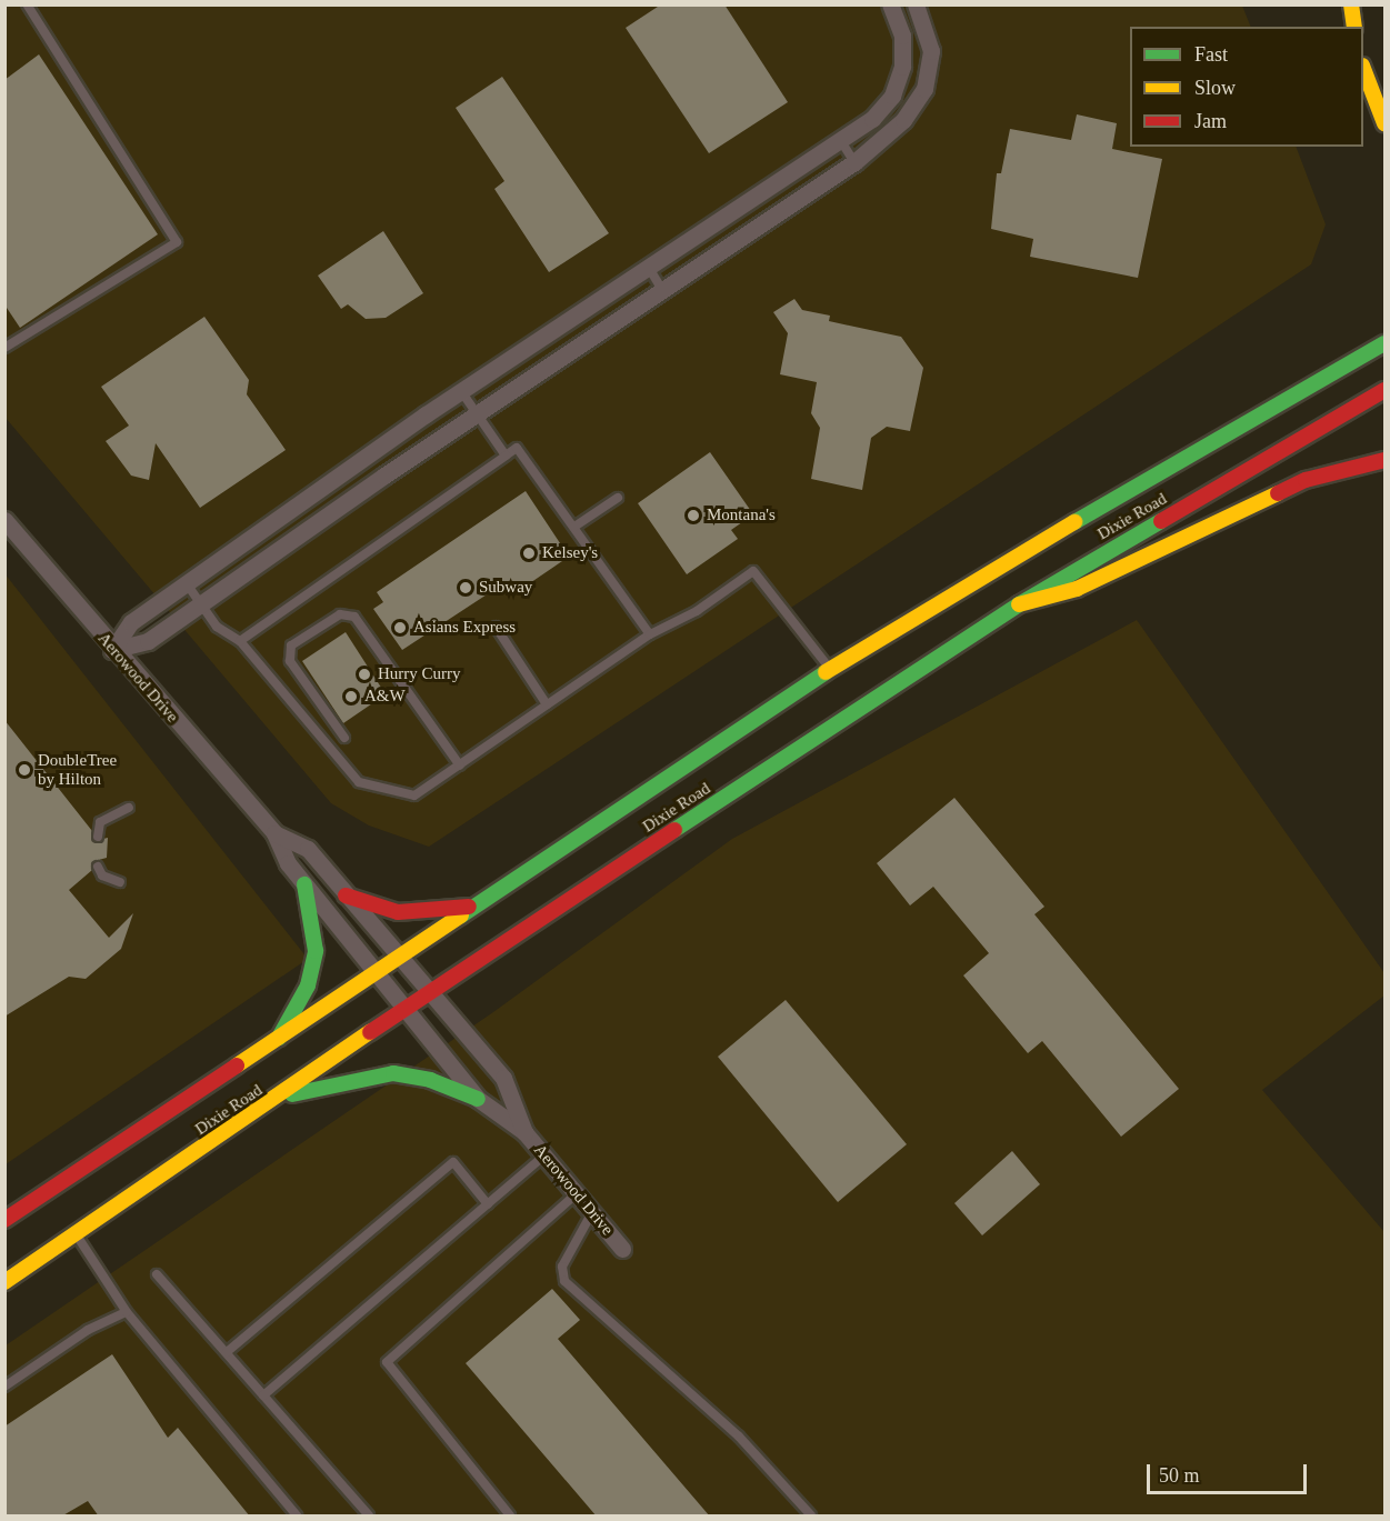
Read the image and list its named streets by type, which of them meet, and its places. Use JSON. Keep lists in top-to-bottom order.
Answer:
{
  "streets": {
    "main road": ["Dixie Road"],
    "street": ["Aerowood Drive"]
  },
  "crossings": [
    ["Dixie Road", "Aerowood Drive"]
  ],
  "places": [
    "Montana's",
    "Kelsey's",
    "Subway",
    "Asians Express",
    "Hurry Curry",
    "A&W",
    "DoubleTree by Hilton"
  ],
  "legend": ["Fast", "Slow", "Jam"],
  "scale_bar": "50 m"
}
